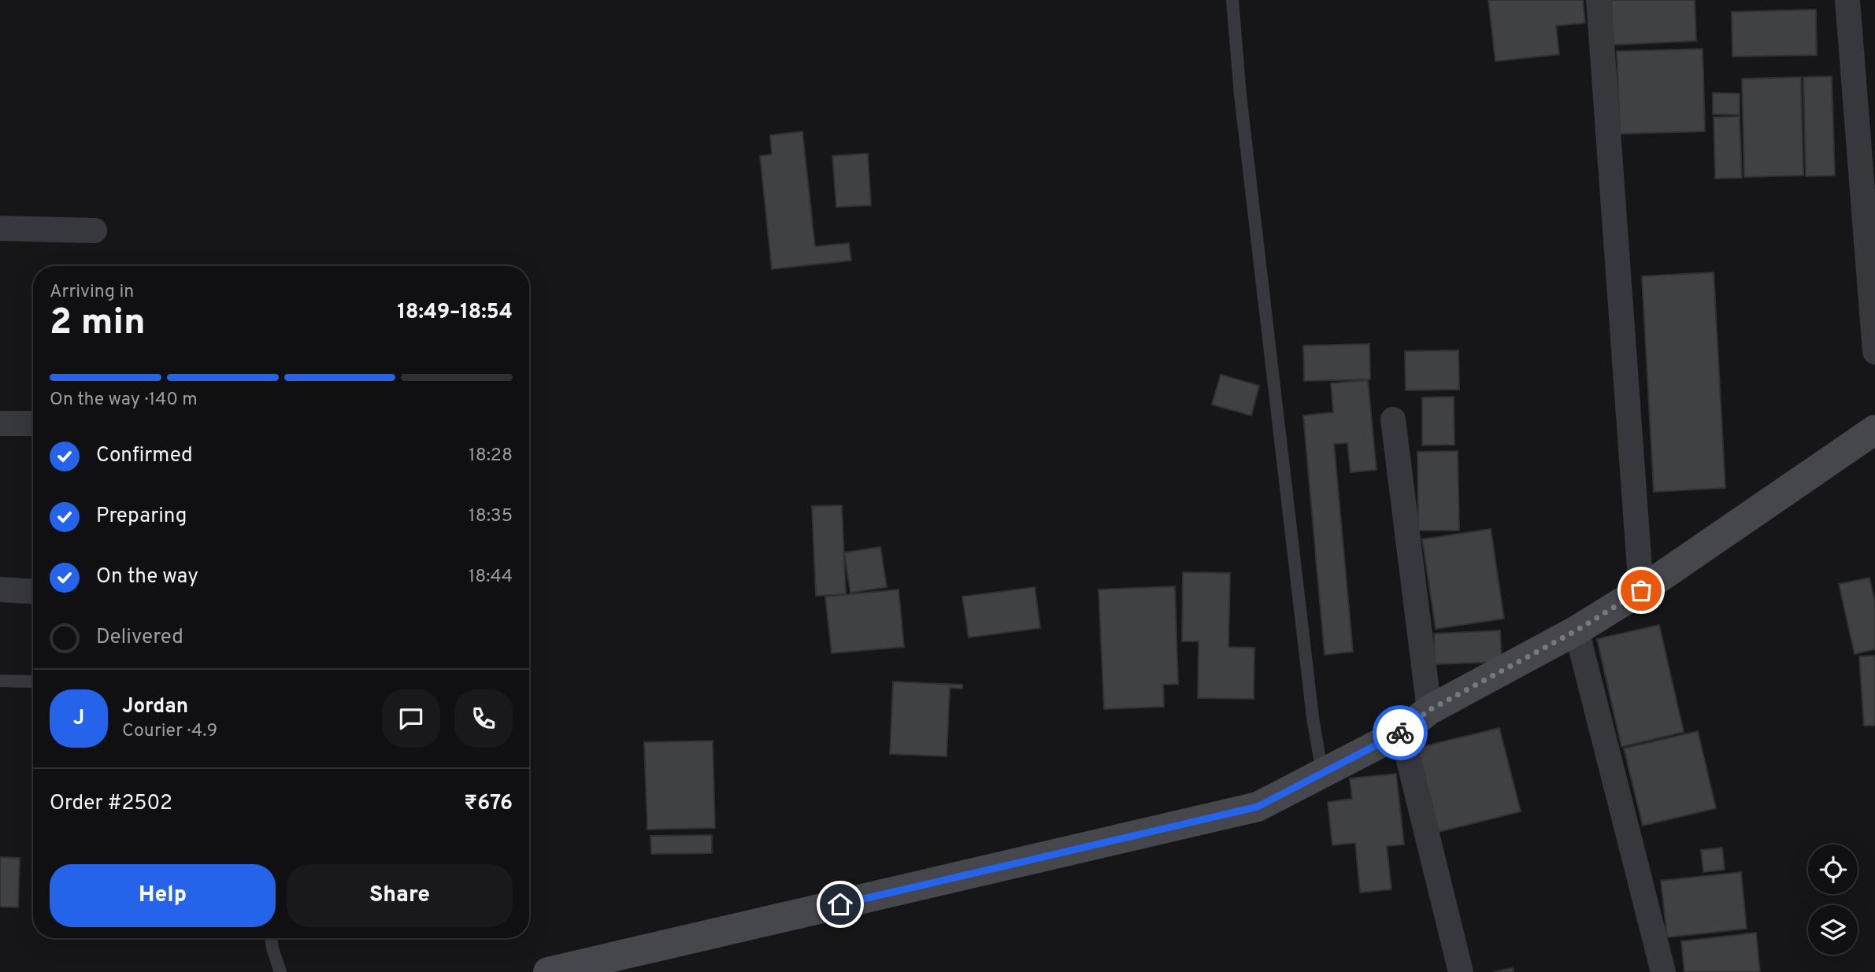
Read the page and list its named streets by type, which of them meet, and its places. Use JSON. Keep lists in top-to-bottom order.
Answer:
{
  "page": {
    "heading": ["2 min", "Arriving in", "18:49–18:54"],
    "panel": [
      "Jordan",
      "Courier · 4.9",
      "Order #2502",
      "₹676"
    ],
    "bar": "On the way · 140 m",
    "list": [
      ["Confirmed", "18:28"],
      ["Preparing", "18:35"],
      ["On the way", "18:44"],
      "Delivered"
    ],
    "round": "J",
    "buttons": ["Help", "Share"]
  }
}
